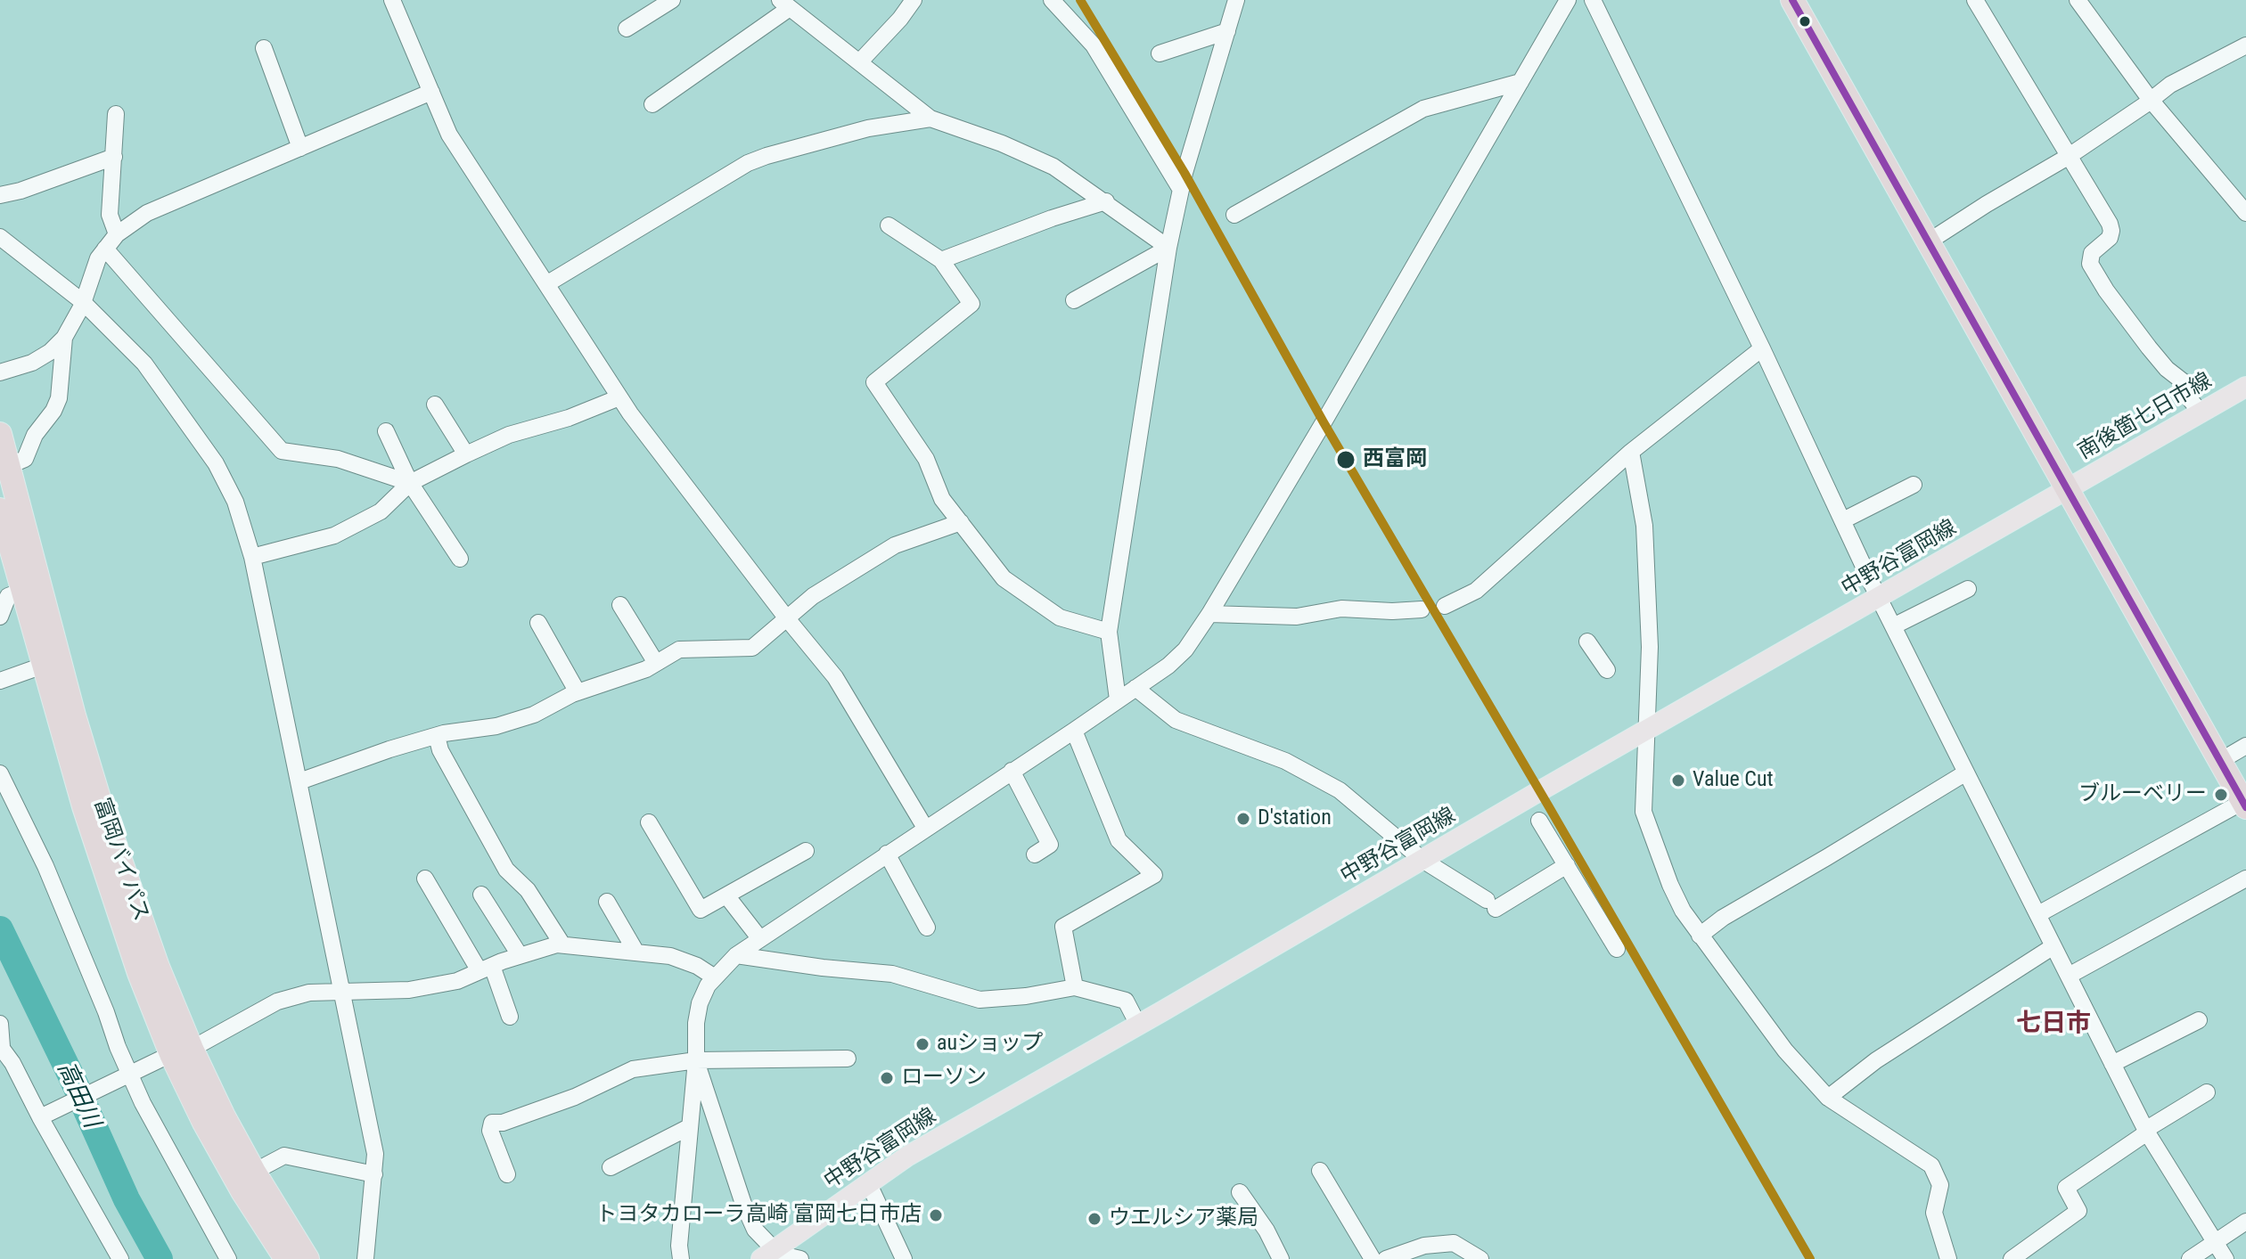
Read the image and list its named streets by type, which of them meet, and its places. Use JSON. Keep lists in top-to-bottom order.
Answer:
{
  "streets": {
    "highway": ["富岡バイパス"],
    "main road": ["南後箇七日市線", "中野谷富岡線"]
  },
  "crossings": [
    ["南後箇七日市線", "中野谷富岡線"]
  ],
  "districts": ["七日市"],
  "water": ["高田川"],
  "places": [
    "西富岡",
    "Value Cut",
    "ブルーベリー",
    "D'station",
    "auショップ",
    "ローソン",
    "トヨタカローラ高崎 富岡七日市店",
    "ウエルシア薬局"
  ]
}
